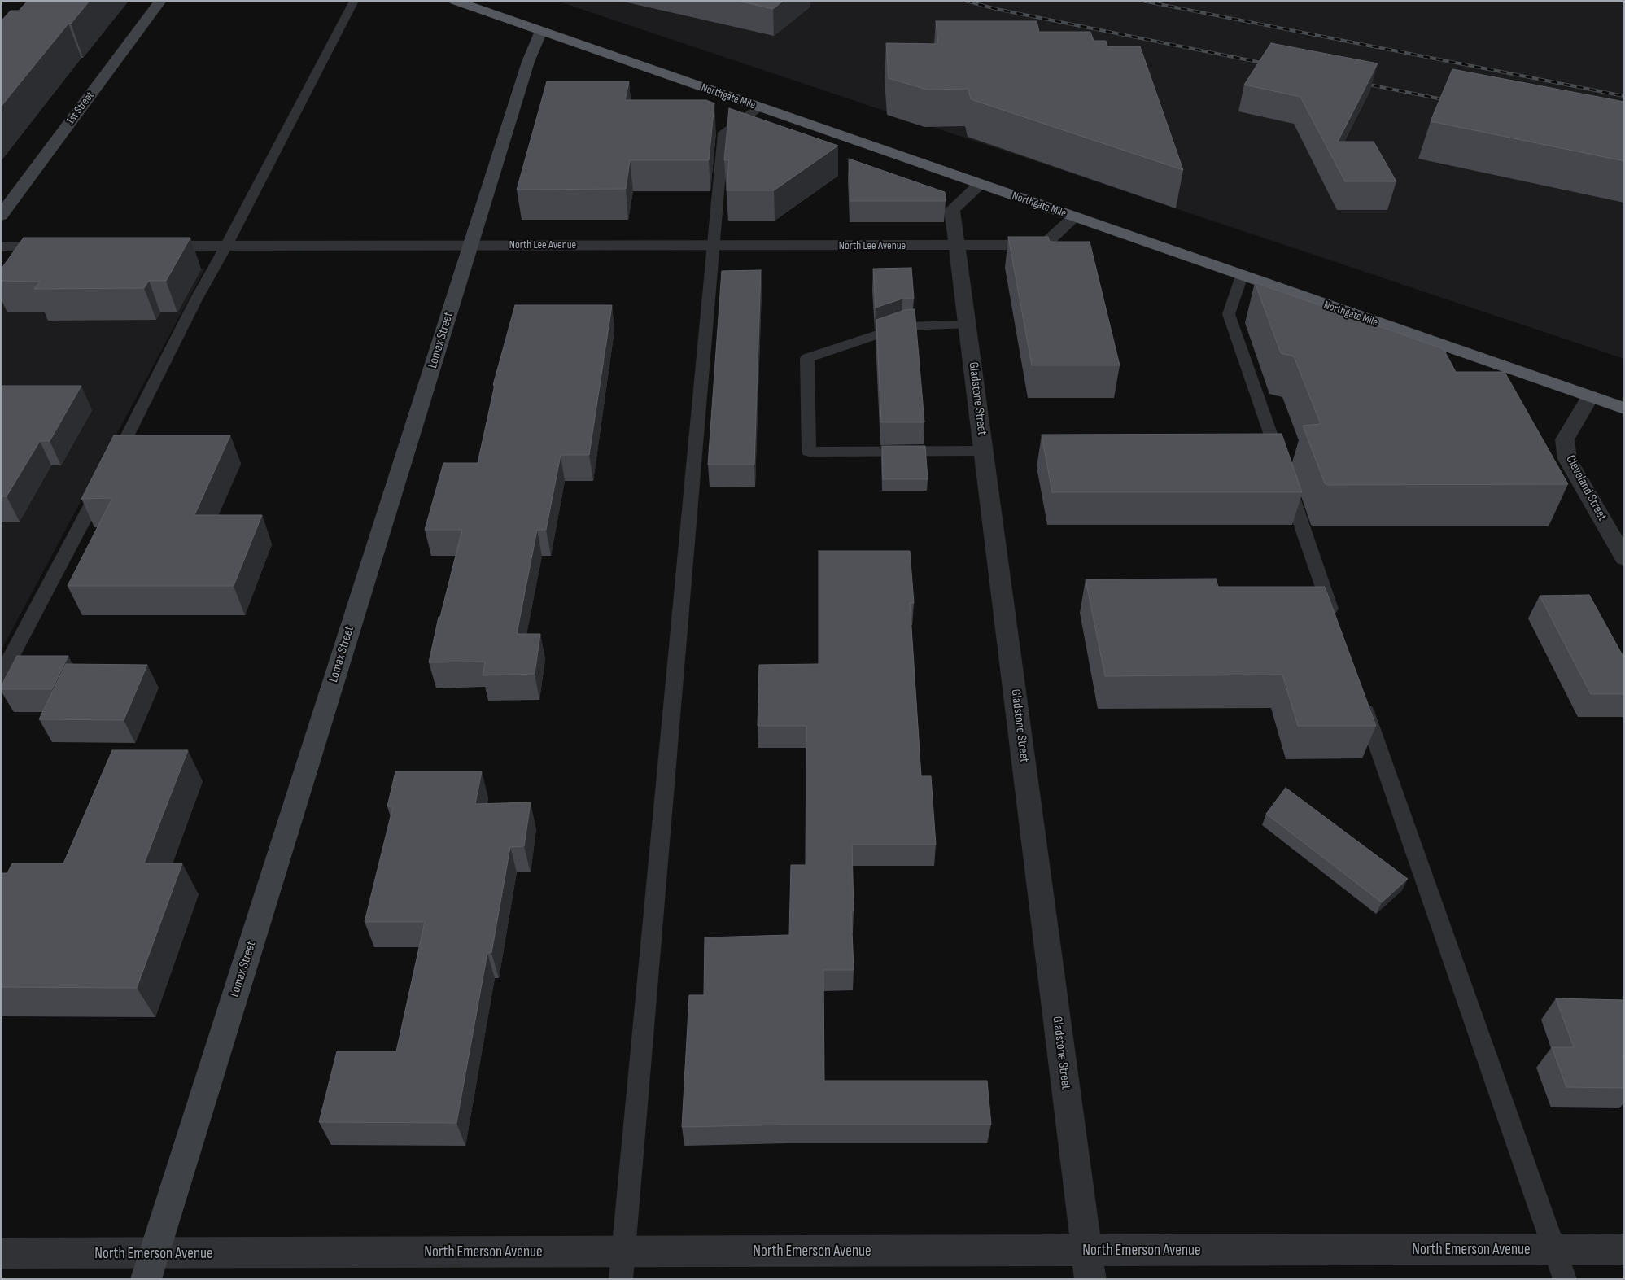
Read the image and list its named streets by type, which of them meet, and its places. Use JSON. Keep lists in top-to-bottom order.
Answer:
{
  "streets": {
    "highway": ["Northgate Mile"],
    "main road": ["1st Street", "Lomax Street"],
    "street": [
      "North Lee Avenue",
      "Gladstone Street",
      "Cleveland Street",
      "North Emerson Avenue"
    ]
  },
  "crossings": [
    ["Northgate Mile", "North Lee Avenue"],
    ["Northgate Mile", "Lomax Street"],
    ["Northgate Mile", "Gladstone Street"],
    ["Northgate Mile", "Cleveland Street"],
    ["North Lee Avenue", "Lomax Street"],
    ["North Lee Avenue", "Gladstone Street"],
    ["Lomax Street", "North Emerson Avenue"],
    ["Gladstone Street", "North Emerson Avenue"]
  ]
}
